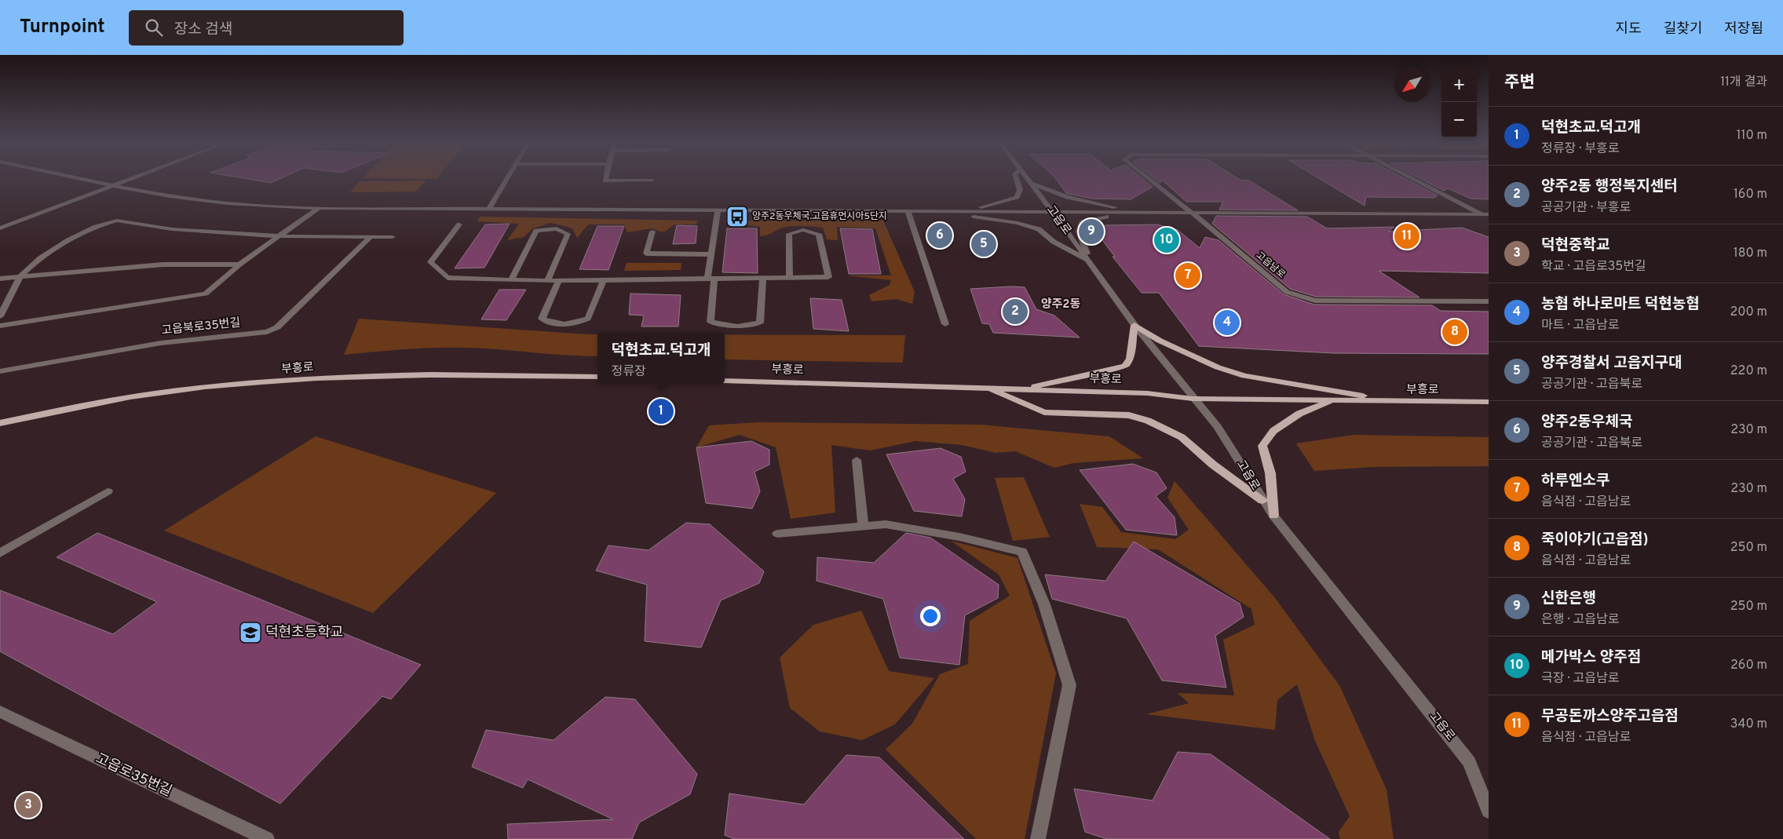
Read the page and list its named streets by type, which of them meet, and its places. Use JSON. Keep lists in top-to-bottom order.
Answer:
{
  "streets": {
    "main road": ["부흥로"],
    "street": [
      "고읍로",
      "고읍남로",
      "고읍북로35번길",
      "고읍로35번길"
    ]
  },
  "crossings": [
    ["고읍로", "부흥로"]
  ],
  "districts": ["양주2동"],
  "places": {
    "bus stop": ["양주2동우체국.고읍휴먼시아5단지"],
    "school or university": ["덕현초등학교"]
  },
  "north": "bottom left",
  "page": {
    "header": "Turnpoint",
    "search": "장소 검색",
    "nav": ["지도", "길찾기", "저장됨"],
    "heading": ["주변", "11개 결과"],
    "map_buttons": ["+", "−"],
    "list": [
      {
        "mark": "1",
        "name": "덕현초교.덕고개",
        "note": "정류장 · 부흥로",
        "value": "110 m"
      },
      {
        "mark": "2",
        "name": "양주2동 행정복지센터",
        "note": "공공기관 · 부흥로",
        "value": "160 m"
      },
      {
        "mark": "3",
        "name": "덕현중학교",
        "note": "학교 · 고읍로35번길",
        "value": "180 m"
      },
      {
        "mark": "4",
        "name": "농협 하나로마트 덕현농협",
        "note": "마트 · 고읍남로",
        "value": "200 m"
      },
      {
        "mark": "5",
        "name": "양주경찰서 고읍지구대",
        "note": "공공기관 · 고읍북로",
        "value": "220 m"
      },
      {
        "mark": "6",
        "name": "양주2동우체국",
        "note": "공공기관 · 고읍북로",
        "value": "230 m"
      },
      {
        "mark": "7",
        "name": "하루엔소쿠",
        "note": "음식점 · 고읍남로",
        "value": "230 m"
      },
      {
        "mark": "8",
        "name": "죽이야기(고읍점)",
        "note": "음식점 · 고읍남로",
        "value": "250 m"
      },
      {
        "mark": "9",
        "name": "신한은행",
        "note": "은행 · 고읍남로",
        "value": "250 m"
      },
      {
        "mark": "10",
        "name": "메가박스 양주점",
        "note": "극장 · 고읍남로",
        "value": "260 m"
      },
      {
        "mark": "11",
        "name": "무공돈까스양주고읍점",
        "note": "음식점 · 고읍남로",
        "value": "340 m"
      }
    ],
    "pins": [
      "9",
      "6",
      "11",
      "10",
      "5",
      "7",
      "2",
      "4",
      "8",
      "1",
      "3"
    ],
    "popup": ["덕현초교.덕고개", "정류장"]
  }
}
